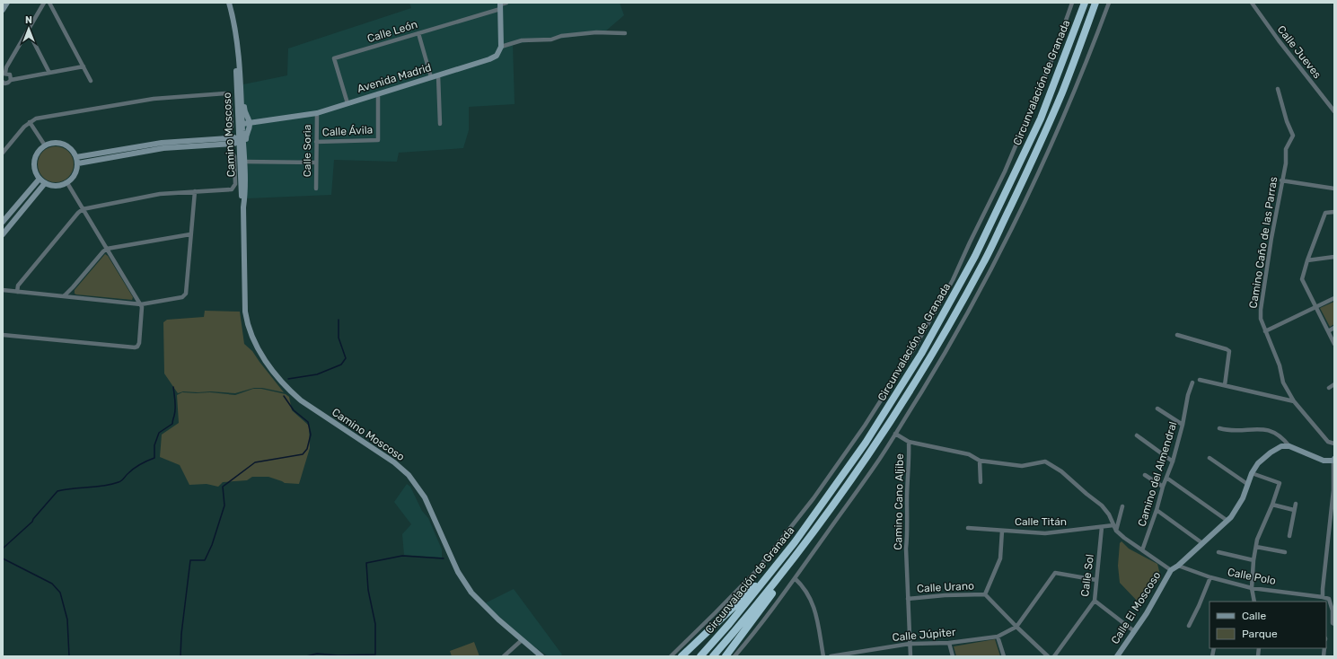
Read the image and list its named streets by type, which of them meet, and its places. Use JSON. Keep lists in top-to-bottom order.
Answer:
{
  "streets": {
    "highway": ["Circunvalación de Granada"],
    "street": [
      "Calle León",
      "Calle Jueves",
      "Avenida Madrid",
      "Calle Ávila",
      "Camino Moscoso",
      "Calle Soria",
      "Camino Caño de las Parras",
      "Camino del Almendral",
      "Camino Cano Aljibe",
      "Calle Titán",
      "Calle Sol",
      "Calle Polo",
      "Calle Urano",
      "Calle El Moscoso",
      "Calle Júpiter"
    ]
  },
  "crossings": [
    ["Calle León", "Avenida Madrid"],
    ["Avenida Madrid", "Calle Ávila"],
    ["Avenida Madrid", "Camino Moscoso"],
    ["Avenida Madrid", "Calle Soria"],
    ["Calle Ávila", "Calle Soria"],
    ["Camino Cano Aljibe", "Calle Urano"],
    ["Camino Cano Aljibe", "Calle Júpiter"],
    ["Calle Titán", "Calle Sol"]
  ],
  "legend": ["Calle", "Parque"],
  "north": "top"
}
